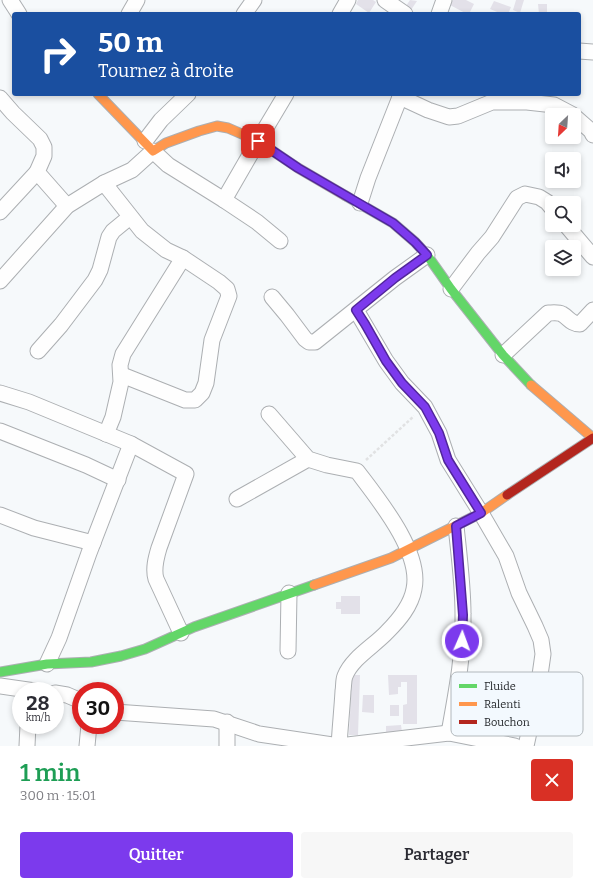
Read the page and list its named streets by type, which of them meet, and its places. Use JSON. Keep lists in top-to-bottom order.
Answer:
{
  "legend": ["Fluide", "Ralenti", "Bouchon"],
  "north": "bottom left",
  "page": {
    "turn": ["50 m", "Tournez à droite"],
    "speed": "28 km/h",
    "limit": "30",
    "heading": ["1 min", "300 m · 15:01"],
    "buttons": ["Quitter", "Partager"]
  }
}
